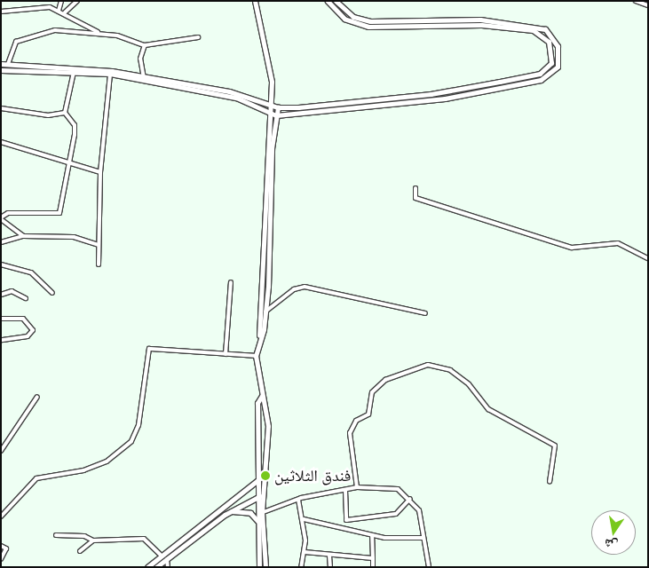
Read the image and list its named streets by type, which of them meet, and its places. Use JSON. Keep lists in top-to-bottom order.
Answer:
{
  "places": ["فندق الثلاثين"],
  "north": "bottom"
}
